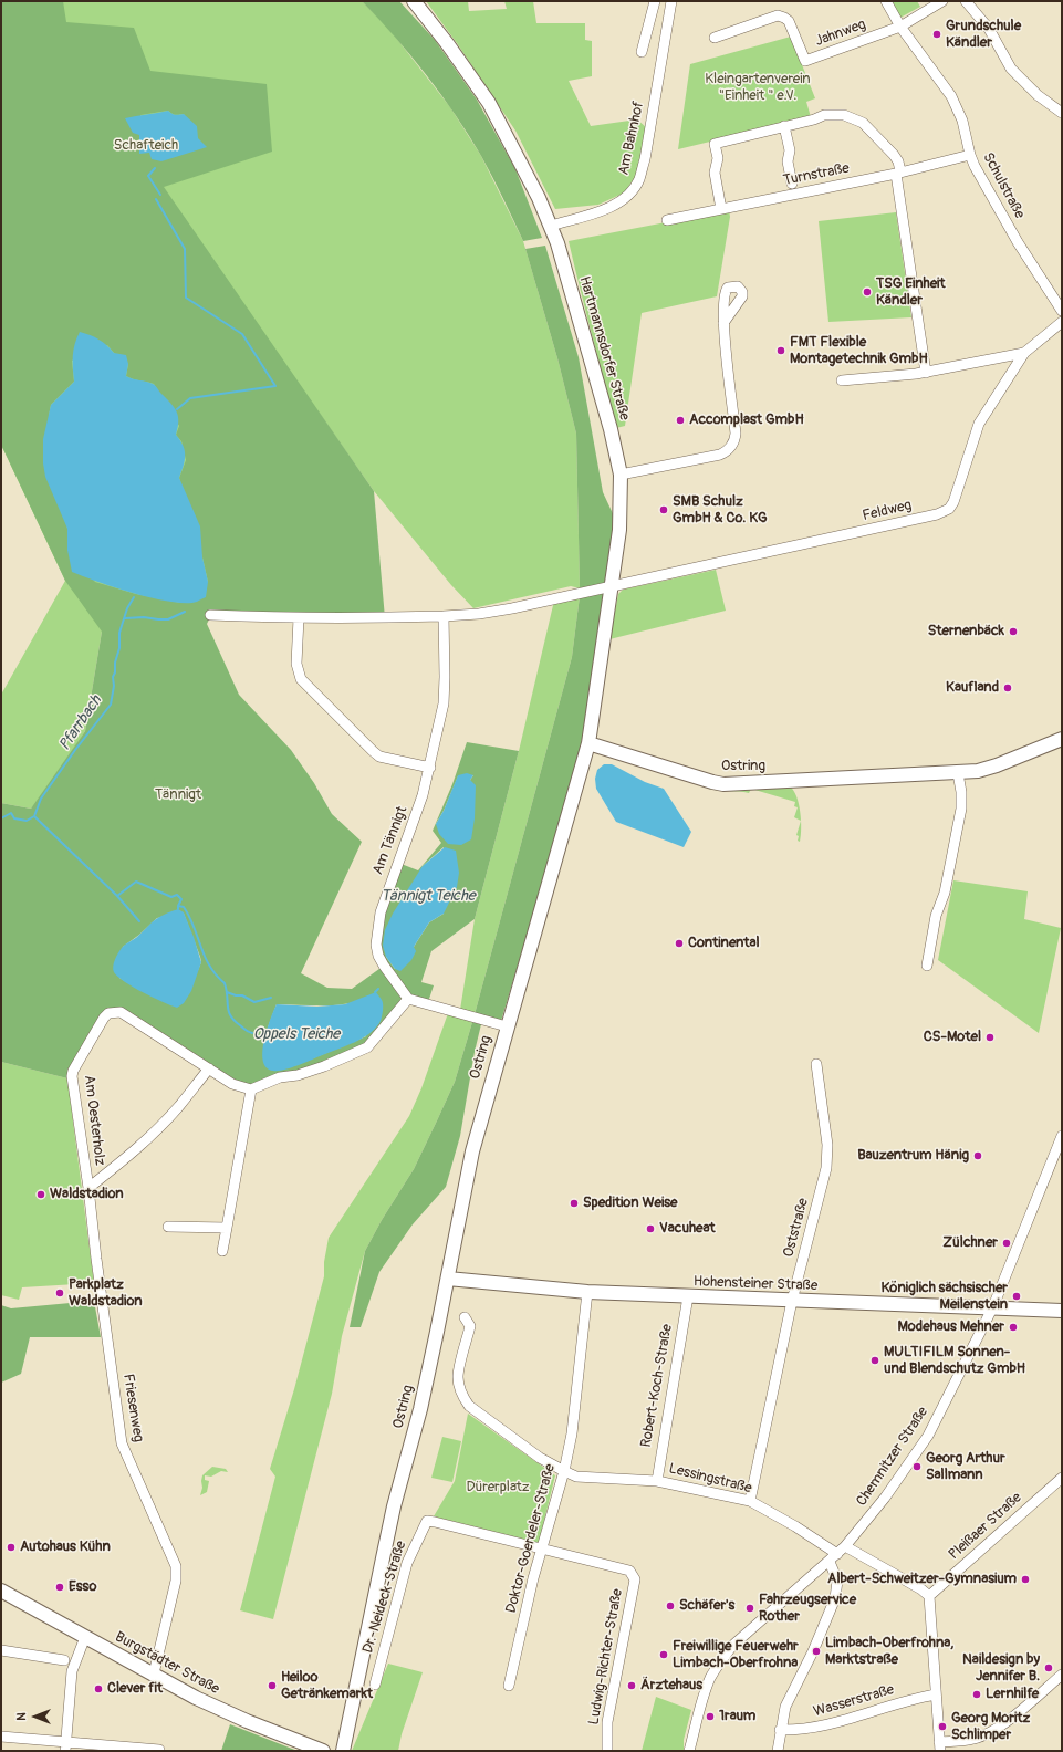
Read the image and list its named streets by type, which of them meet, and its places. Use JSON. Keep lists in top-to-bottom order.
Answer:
{
  "streets": {
    "main road": [
      "Hartmannsdorfer Straße",
      "Ostring",
      "Hohensteiner Straße",
      "Burgstädter Straße"
    ],
    "street": [
      "Jahnweg",
      "Am Bahnhof",
      "Turnstraße",
      "Schulstraße",
      "Feldweg",
      "Am Tännigt",
      "Am Oesterholz",
      "Oststraße",
      "Robert-Koch-Straße",
      "Friesenweg",
      "Chemnitzer Straße",
      "Lessingstraße",
      "Pleißaer Straße",
      "Doktor-Goerdeler-Straße",
      "Dr.-Neideck-Straße",
      "Ludwig-Richter-Straße",
      "Wasserstraße"
    ]
  },
  "crossings": [
    ["Jahnweg", "Schulstraße"],
    ["Am Bahnhof", "Hartmannsdorfer Straße"],
    ["Turnstraße", "Schulstraße"],
    ["Hartmannsdorfer Straße", "Feldweg"],
    ["Hartmannsdorfer Straße", "Ostring"],
    ["Ostring", "Hohensteiner Straße"],
    ["Am Oesterholz", "Friesenweg"],
    ["Oststraße", "Hohensteiner Straße"],
    ["Oststraße", "Lessingstraße"],
    ["Hohensteiner Straße", "Robert-Koch-Straße"],
    ["Hohensteiner Straße", "Chemnitzer Straße"],
    ["Hohensteiner Straße", "Doktor-Goerdeler-Straße"],
    ["Robert-Koch-Straße", "Lessingstraße"],
    ["Friesenweg", "Burgstädter Straße"],
    ["Chemnitzer Straße", "Lessingstraße"],
    ["Lessingstraße", "Doktor-Goerdeler-Straße"],
    ["Doktor-Goerdeler-Straße", "Dr.-Neideck-Straße"],
    ["Doktor-Goerdeler-Straße", "Ludwig-Richter-Straße"],
    ["Dr.-Neideck-Straße", "Ludwig-Richter-Straße"]
  ],
  "water": ["Pfarrbach", "Tännigt Teiche", "Oppels Teiche"],
  "parks": [
    "Kleingartenverein \"Einheit \" e.V.",
    "Schafteich",
    "Tännigt",
    "Dürerplatz"
  ],
  "places": [
    "Grundschule Kändler",
    "TSG Einheit Kändler",
    "FMT Flexible Montagetechnik GmbH",
    "Accomplast GmbH",
    "SMB Schulz GmbH & Co. KG",
    "Sternenbäck",
    "Kaufland",
    "Continental",
    "CS-Motel",
    "Bauzentrum Hänig",
    "Waldstadion",
    "Spedition Weise",
    "Vacuheat",
    "Zülchner",
    "Parkplatz Waldstadion",
    "Königlich sächsischer Meilenstein",
    "Modehaus Mehner",
    "MULTIFILM Sonnen- und Blendschutz GmbH",
    "Georg Arthur Sallmann",
    "Autohaus Kühn",
    "Albert-Schweitzer-Gymnasium",
    "Esso",
    "Schäfer's",
    "Fahrzeugservice Rother",
    "Limbach-Oberfrohna, Marktstraße",
    "Freiwillige Feuerwehr Limbach-Oberfrohna",
    "Naildesign by Jennifer B.",
    "Heiloo Getränkemarkt",
    "Ärztehaus",
    "Clever fit",
    "Lernhilfe",
    "1raum",
    "Georg Moritz Schlimper"
  ],
  "north": "left"
}
